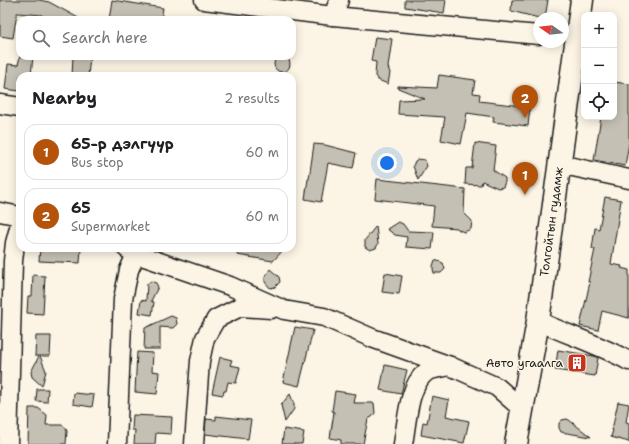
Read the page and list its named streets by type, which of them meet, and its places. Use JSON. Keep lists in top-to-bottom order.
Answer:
{
  "streets": {
    "main road": ["Толгойтын гудамж"]
  },
  "places": {
    "building": ["Авто угаалга"]
  },
  "north": "left",
  "page": {
    "map_buttons": ["+", "−"],
    "search": "Search here",
    "heading": ["Nearby", "2 results"],
    "pins": ["2", "1"],
    "list": [
      {
        "mark": "1",
        "name": "65-р дэлгүүр",
        "note": "Bus stop",
        "value": "60 m"
      },
      {
        "mark": "2",
        "name": "65",
        "note": "Supermarket",
        "value": "60 m"
      }
    ]
  }
}
